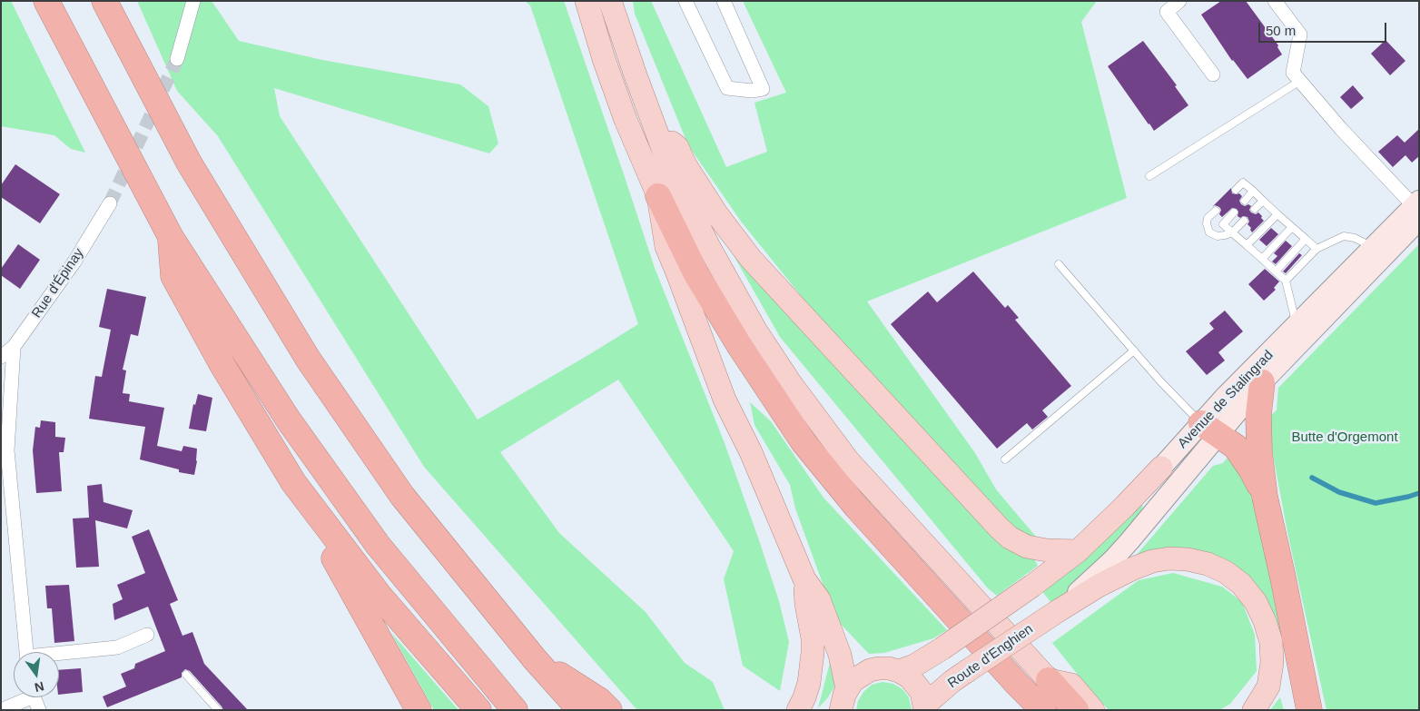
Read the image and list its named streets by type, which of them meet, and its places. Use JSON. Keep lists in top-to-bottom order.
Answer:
{
  "streets": {
    "main road": ["Avenue de Stalingrad", "Route d'Enghien"],
    "street": ["Rue d'Épinay"]
  },
  "crossings": [
    ["Avenue de Stalingrad", "Route d'Enghien"]
  ],
  "parks": ["Butte d'Orgemont"],
  "scale_bar": "50 m",
  "north": "bottom"
}
